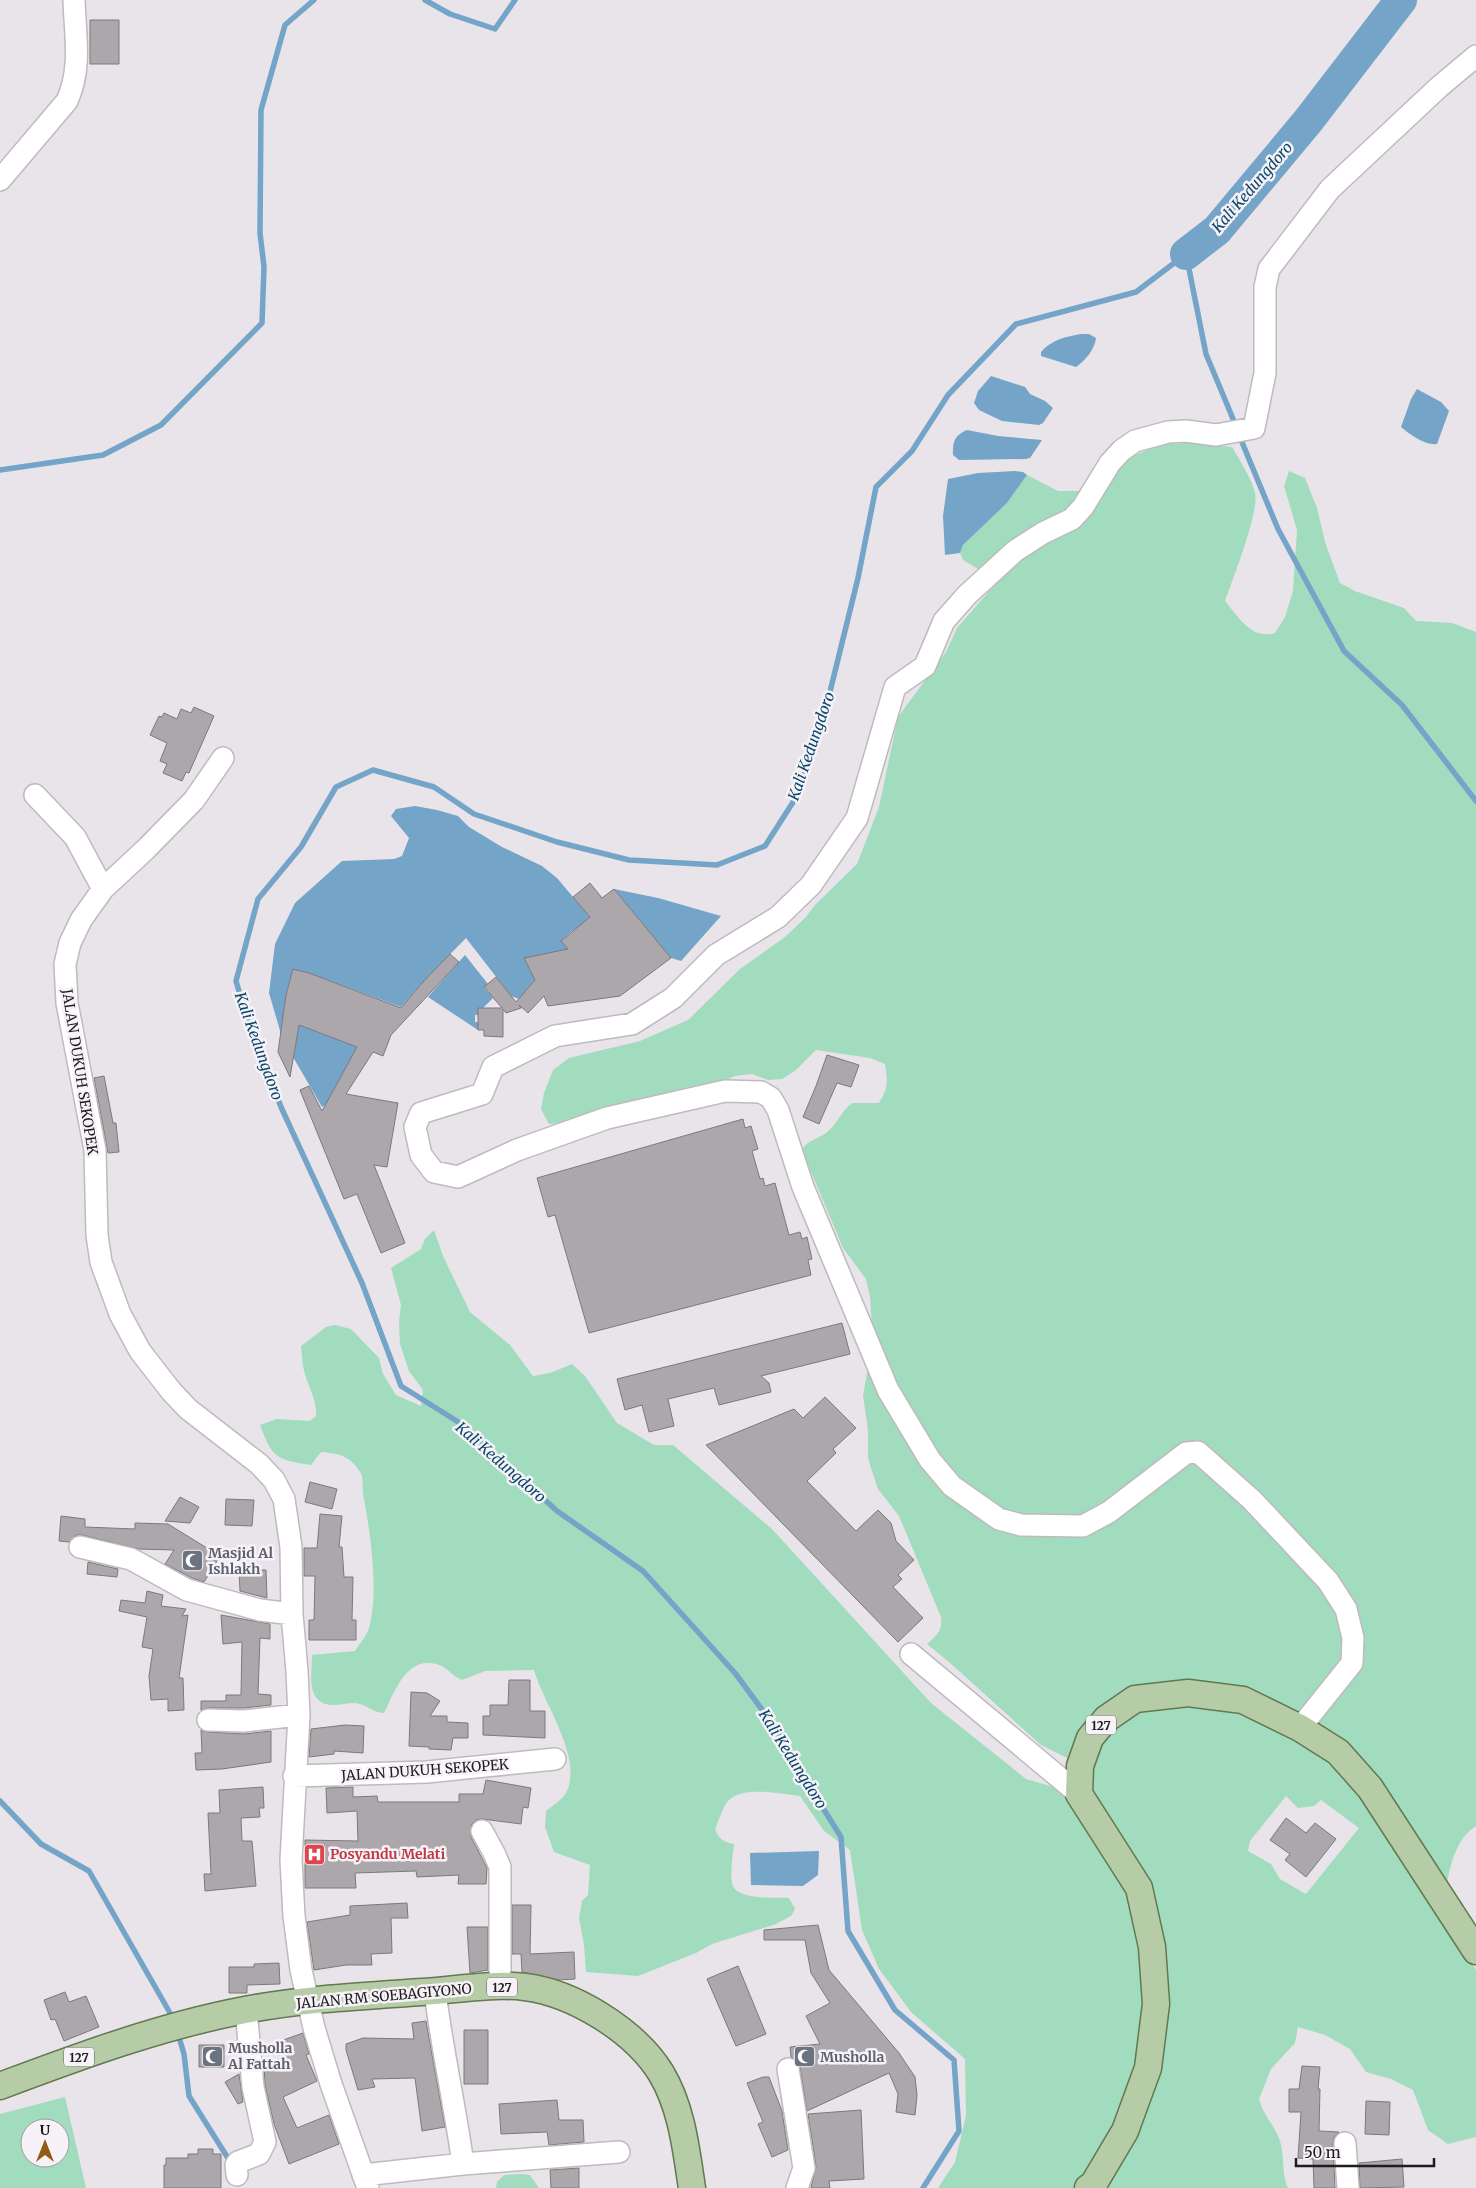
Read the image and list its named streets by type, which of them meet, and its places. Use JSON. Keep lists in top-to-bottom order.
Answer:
{
  "streets": {
    "main road": ["127", "JALAN RM SOEBAGIYONO"],
    "street": ["JALAN DUKUH SEKOPEK"]
  },
  "crossings": [
    ["JALAN DUKUH SEKOPEK", "JALAN RM SOEBAGIYONO"]
  ],
  "water": ["Kali Kedungdoro"],
  "places": {
    "mosque": ["Masjid Al Ishlakh", "Musholla Al Fattah", "Musholla"],
    "hospital": ["Posyandu Melati"]
  },
  "scale_bar": "50 m",
  "north": "top"
}
